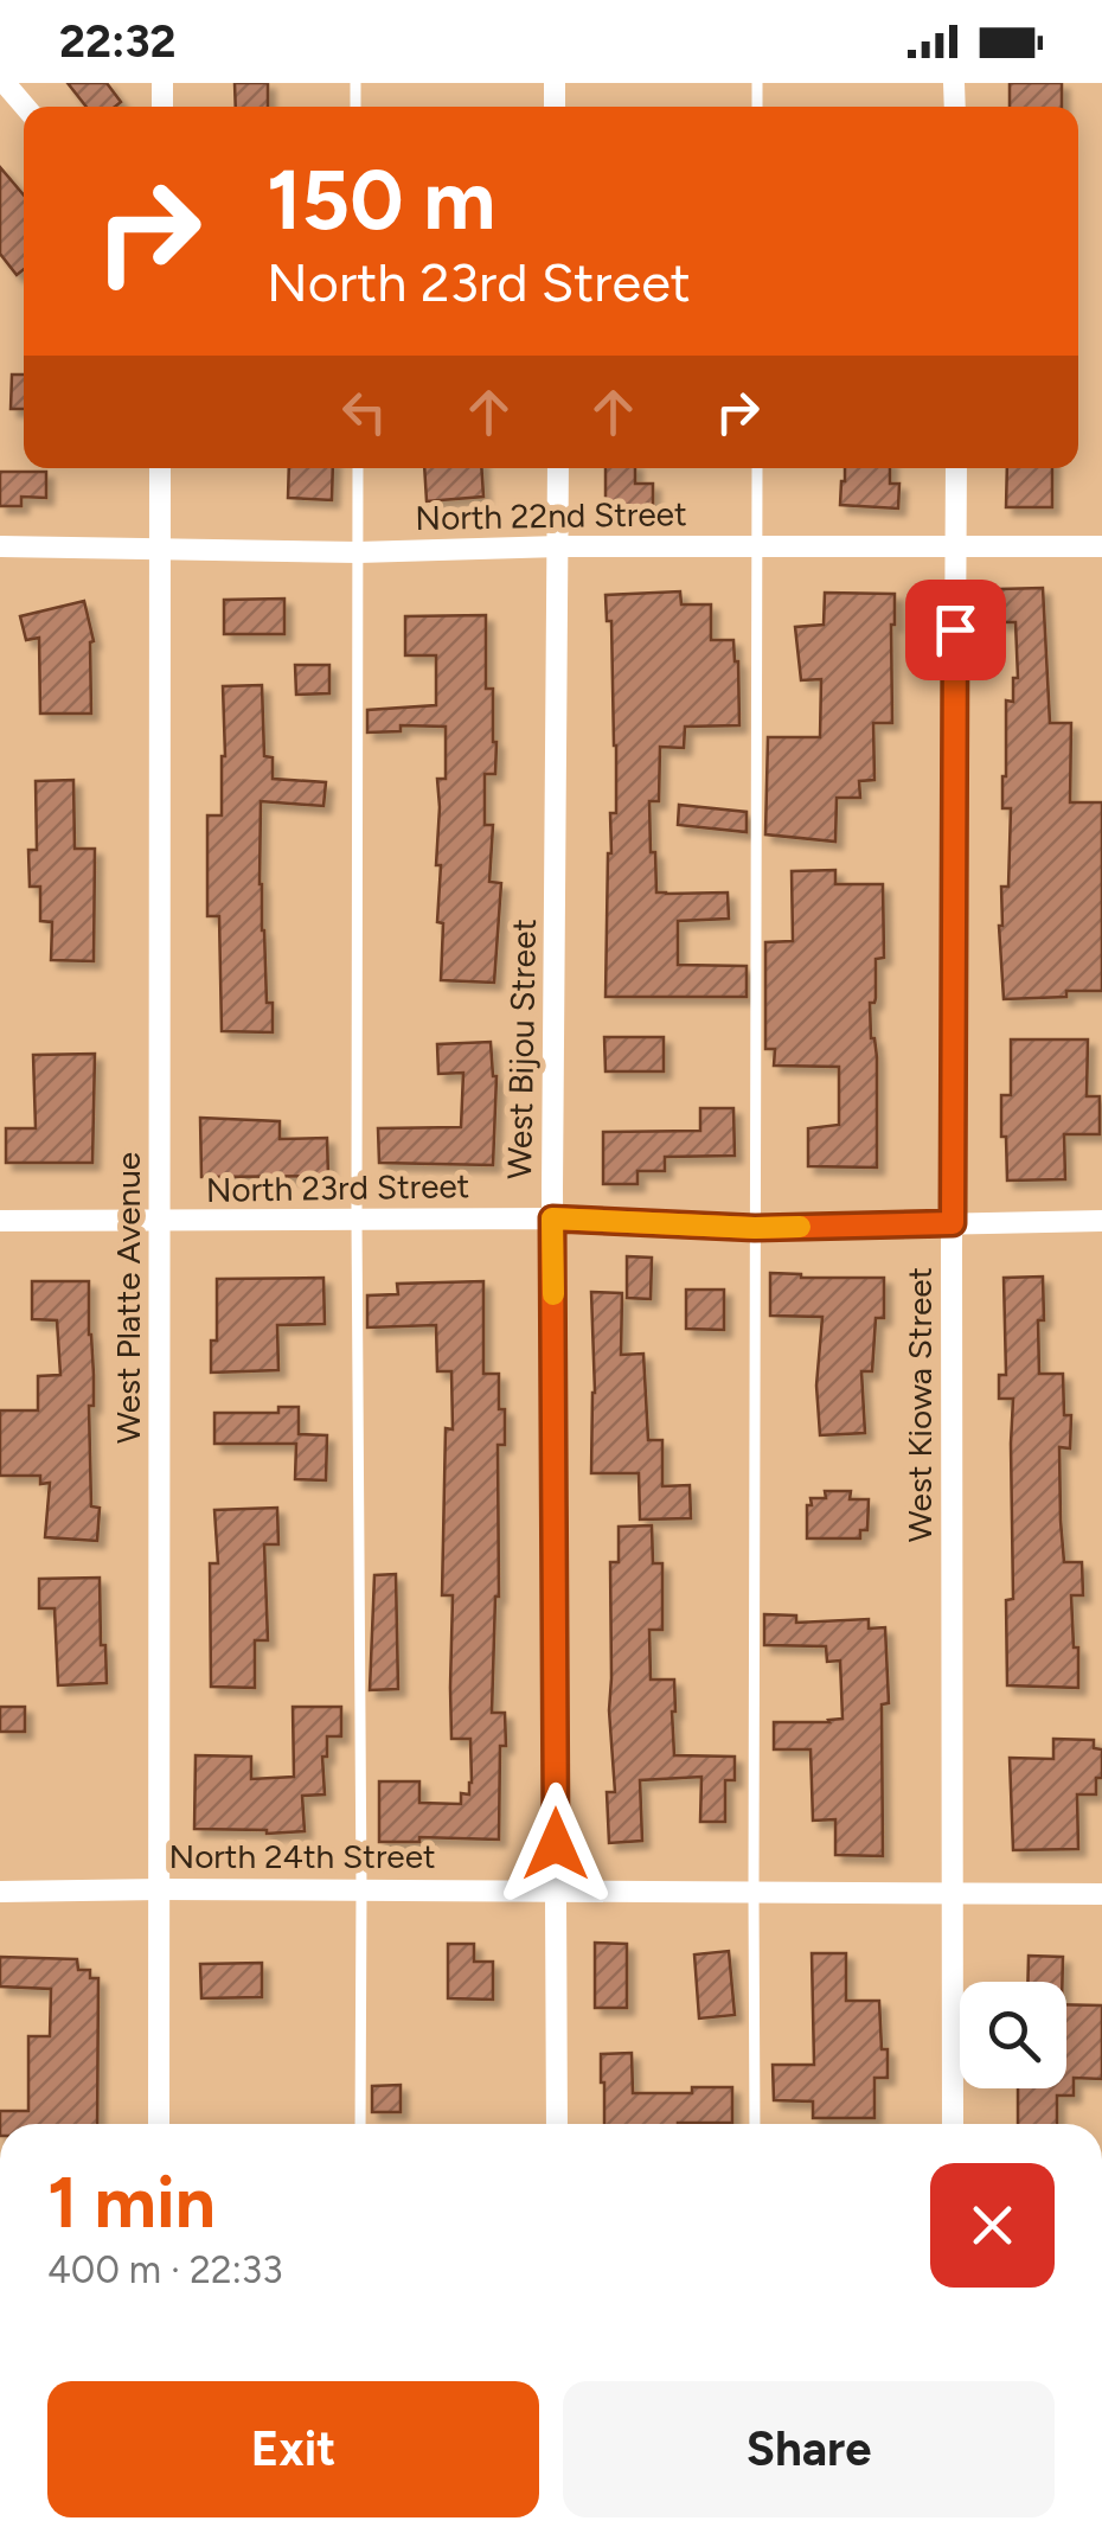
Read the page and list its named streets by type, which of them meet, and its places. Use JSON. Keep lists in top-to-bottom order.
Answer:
{
  "streets": {
    "street": [
      "North 22nd Street",
      "West Bijou Street",
      "North 23rd Street",
      "West Platte Avenue",
      "West Kiowa Street",
      "North 24th Street"
    ]
  },
  "crossings": [
    ["North 22nd Street", "West Bijou Street"],
    ["North 22nd Street", "West Platte Avenue"],
    ["North 22nd Street", "West Kiowa Street"],
    ["West Bijou Street", "North 23rd Street"],
    ["West Bijou Street", "North 24th Street"],
    ["North 23rd Street", "West Platte Avenue"],
    ["North 23rd Street", "West Kiowa Street"],
    ["West Platte Avenue", "North 24th Street"],
    ["West Kiowa Street", "North 24th Street"]
  ],
  "page": {
    "status": "22:32",
    "turn": ["150 m", "North 23rd Street"],
    "heading": ["1 min", "400 m · 22:33"],
    "buttons": ["Exit", "Share"]
  }
}
